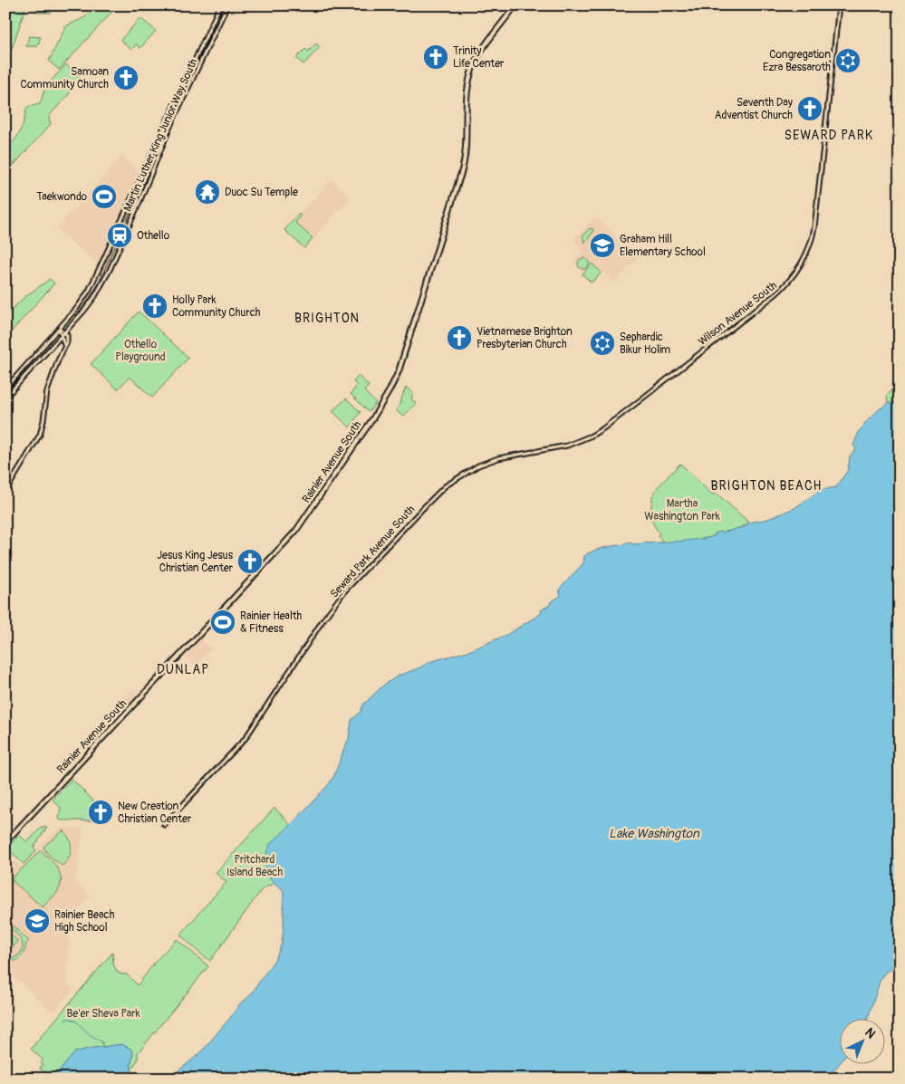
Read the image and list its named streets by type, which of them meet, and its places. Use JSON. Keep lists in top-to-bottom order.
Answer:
{
  "streets": {
    "main road": [
      "Martin Luther King Junior Way South",
      "Wilson Avenue South",
      "Rainier Avenue South",
      "Seward Park Avenue South"
    ]
  },
  "crossings": [
    ["Wilson Avenue South", "Seward Park Avenue South"]
  ],
  "districts": [
    "SEWARD PARK",
    "BRIGHTON",
    "BRIGHTON BEACH",
    "DUNLAP"
  ],
  "water": ["Lake Washington"],
  "parks": [
    "Othello Playground",
    "Martha Washington Park",
    "Pritchard Island Beach",
    "Be'er Sheva Park"
  ],
  "places": {
    "church": [
      "Trinity Life Center",
      "Samoan Community Church",
      "Seventh Day Adventist Church",
      "Holly Park Community Church",
      "Vietnamese Brighton Presbyterian Church",
      "Jesus King Jesus Christian Center",
      "New Creation Christian Center"
    ],
    "synagogue": ["Congregation Ezra Bessaroth", "Sephardic Bikur Holim"],
    "temple": ["Duoc Su Temple"],
    "sports": ["Taekwondo", "Rainier Health & Fitness"],
    "station": ["Othello"],
    "school or university": ["Graham Hill Elementary School", "Rainier Beach High School"]
  },
  "north": "top right"
}
